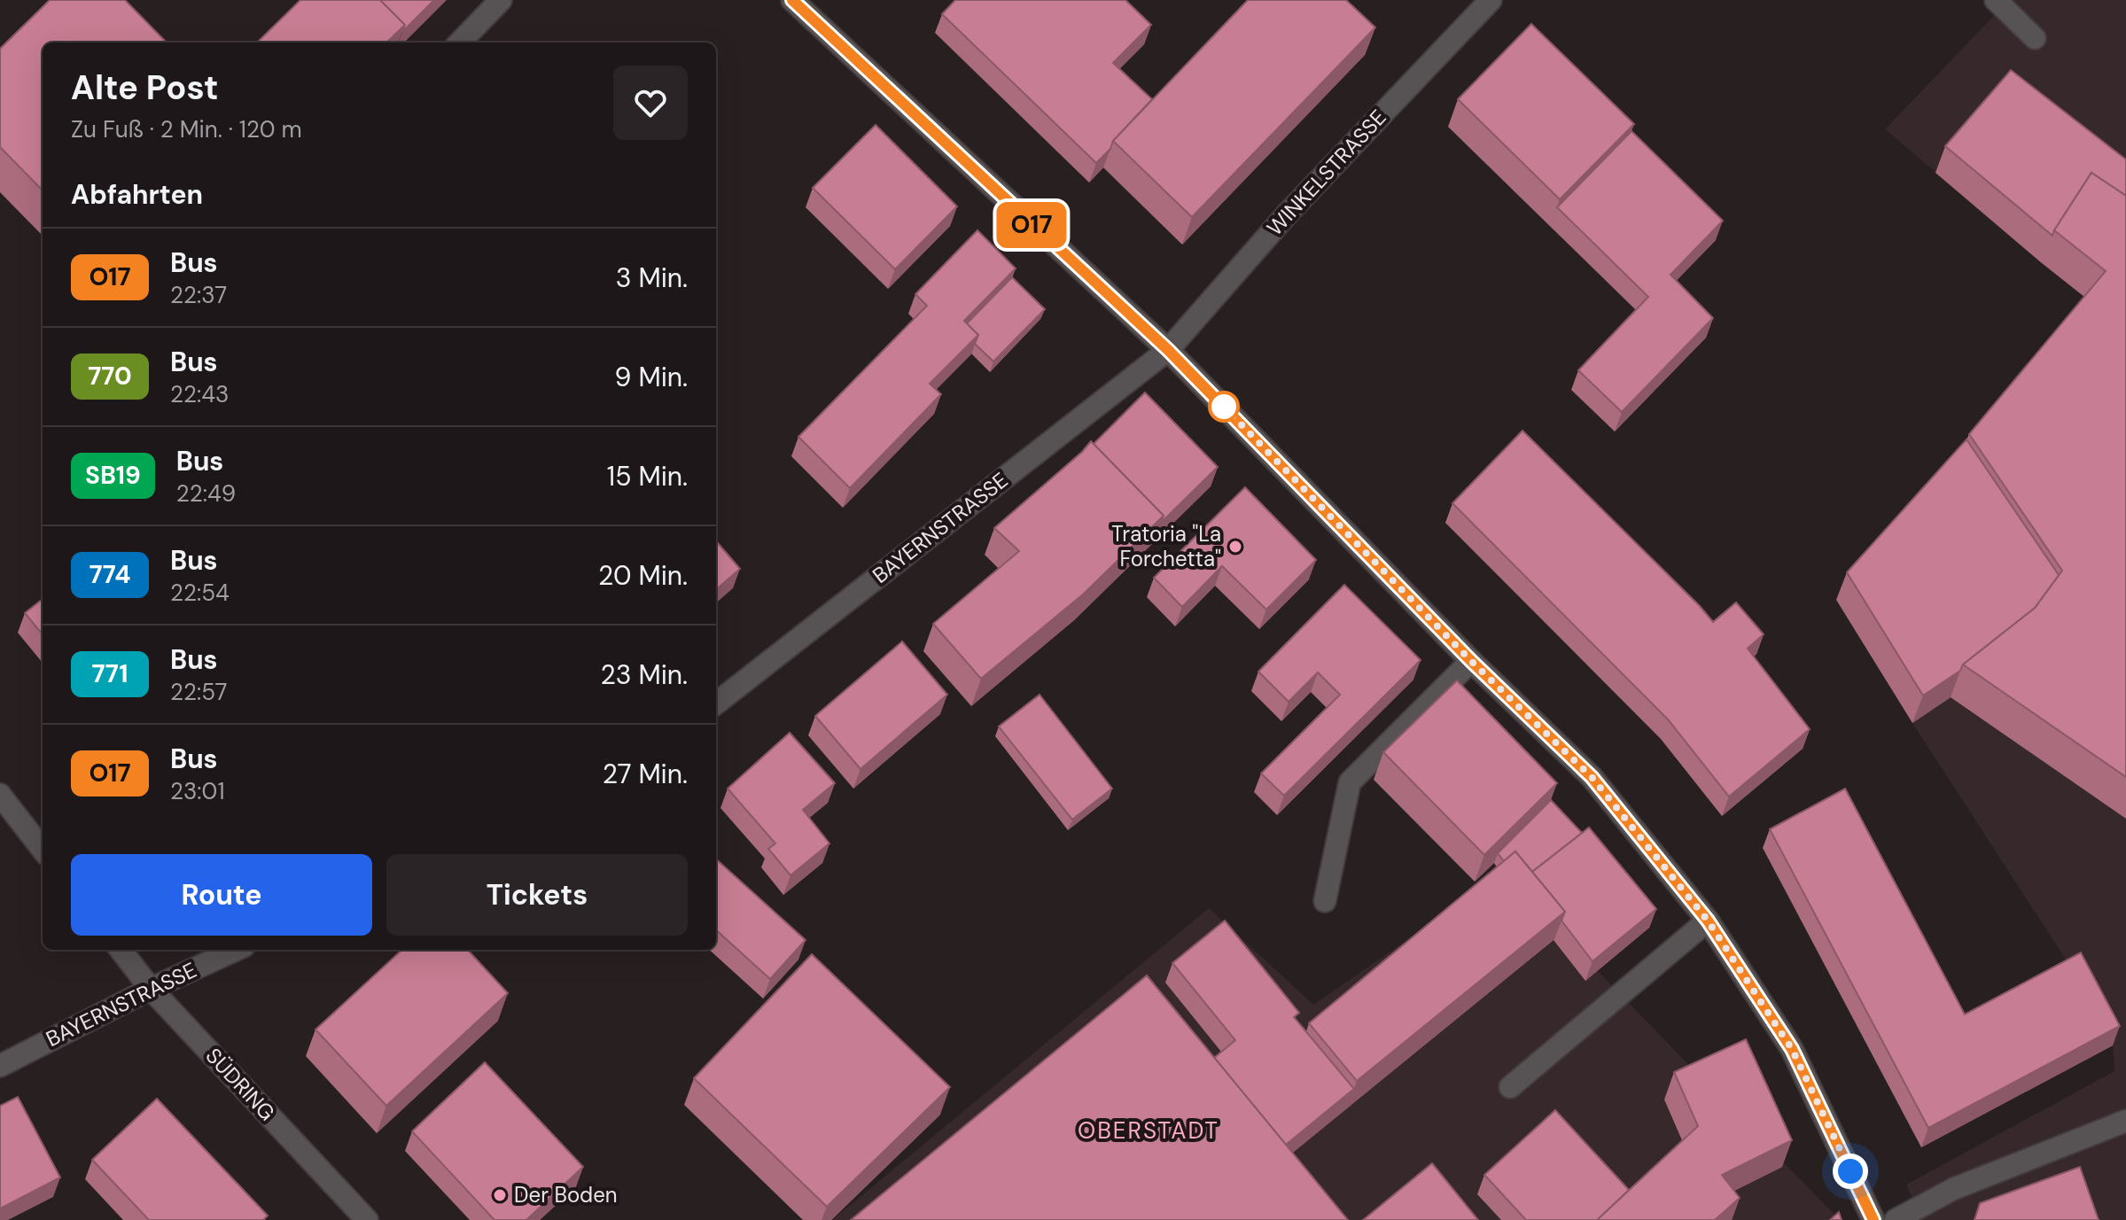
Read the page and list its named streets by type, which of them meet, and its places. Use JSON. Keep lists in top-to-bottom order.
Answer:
{
  "streets": {
    "street": ["WINKELSTRASSE", "BAYERNSTRASSE", "SÜDRING"]
  },
  "crossings": [
    ["WINKELSTRASSE", "BAYERNSTRASSE"],
    ["BAYERNSTRASSE", "SÜDRING"]
  ],
  "districts": ["OBERSTADT"],
  "places": ["Tratoria \"La Forchetta\"", "Der Boden"],
  "lines": ["bus line O17"],
  "page": {
    "on_map": "O17",
    "heading": [
      ["Alte Post", "Zu Fuß · 2 Min. · 120 m"],
      "Abfahrten"
    ],
    "list": [
      {
        "mark": "O17",
        "name": "Bus",
        "note": "22:37",
        "value": "3 Min."
      },
      {
        "mark": "770",
        "name": "Bus",
        "note": "22:43",
        "value": "9 Min."
      },
      {
        "mark": "SB19",
        "name": "Bus",
        "note": "22:49",
        "value": "15 Min."
      },
      {
        "mark": "774",
        "name": "Bus",
        "note": "22:54",
        "value": "20 Min."
      },
      {
        "mark": "771",
        "name": "Bus",
        "note": "22:57",
        "value": "23 Min."
      },
      {
        "mark": "O17",
        "name": "Bus",
        "note": "23:01",
        "value": "27 Min."
      }
    ],
    "buttons": ["Route", "Tickets"]
  }
}
